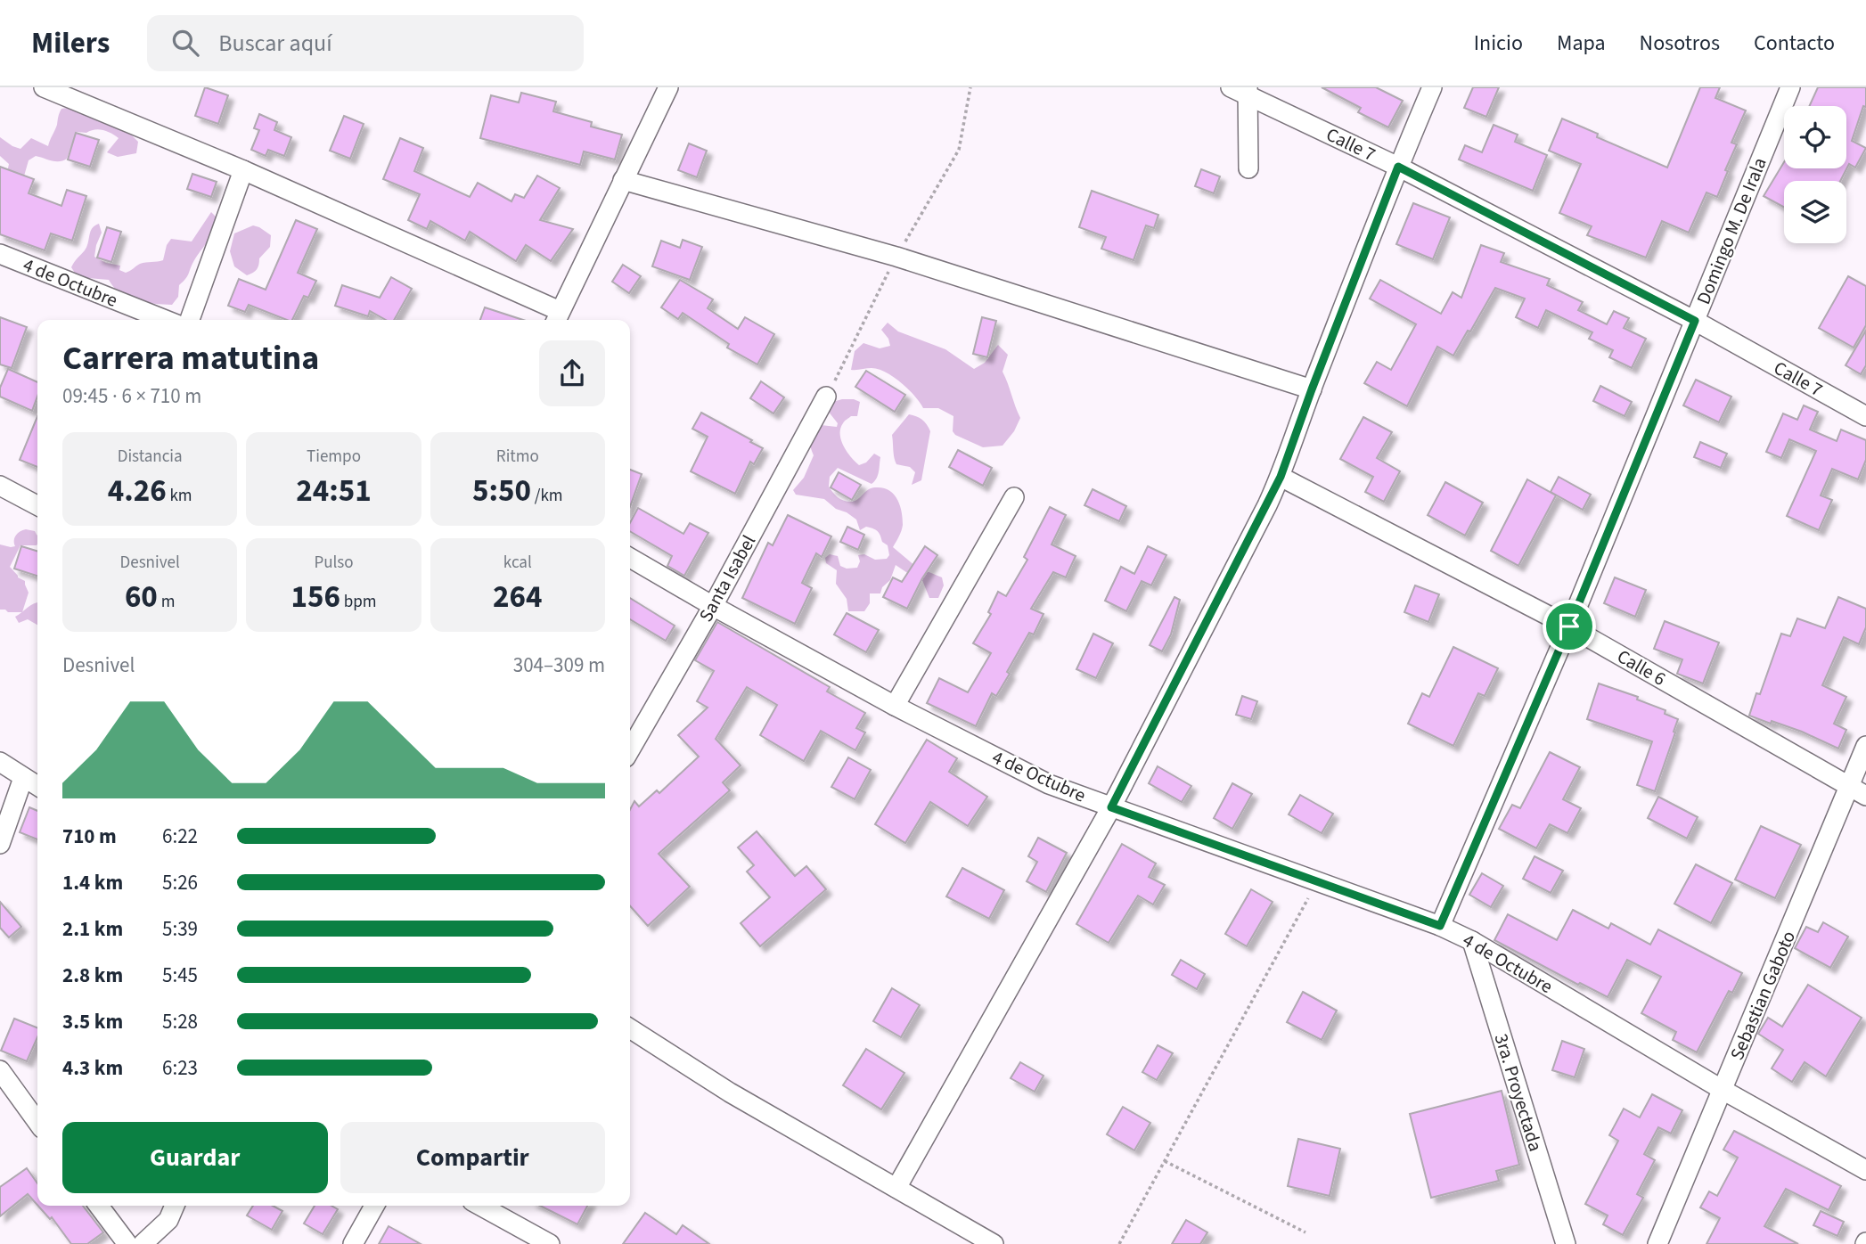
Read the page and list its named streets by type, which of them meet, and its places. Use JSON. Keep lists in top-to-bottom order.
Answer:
{
  "streets": {
    "street": [
      "Calle 7",
      "Domingo M. De Irala",
      "4 de Octubre",
      "Santa Isabel",
      "Calle 6",
      "Sebastian Gaboto",
      "3ra. Proyectada"
    ]
  },
  "crossings": [
    ["Calle 7", "Domingo M. De Irala"],
    ["Domingo M. De Irala", "4 de Octubre"],
    ["Domingo M. De Irala", "Calle 6"],
    ["4 de Octubre", "Santa Isabel"],
    ["4 de Octubre", "Sebastian Gaboto"],
    ["4 de Octubre", "3ra. Proyectada"],
    ["Calle 6", "Sebastian Gaboto"]
  ],
  "page": {
    "header": "Milers",
    "search": "Buscar aquí",
    "nav": [
      "Inicio",
      "Mapa",
      "Nosotros",
      "Contacto"
    ],
    "heading": ["Carrera matutina", "09:45 · 6 × 710 m"],
    "stats": [
      ["Distancia", "4.26 km"],
      ["Tiempo", "24:51"],
      ["Ritmo", "5:50 /km"],
      ["Desnivel", "60 m"],
      ["Pulso", "156 bpm"],
      ["kcal", "264"]
    ],
    "chart": ["Desnivel", "304–309 m"],
    "list": [
      {
        "name": "710 m",
        "note": "6:22"
      },
      {
        "name": "1.4 km",
        "note": "5:26"
      },
      {
        "name": "2.1 km",
        "note": "5:39"
      },
      {
        "name": "2.8 km",
        "note": "5:45"
      },
      {
        "name": "3.5 km",
        "note": "5:28"
      },
      {
        "name": "4.3 km",
        "note": "6:23"
      }
    ],
    "buttons": ["Guardar", "Compartir"]
  }
}
